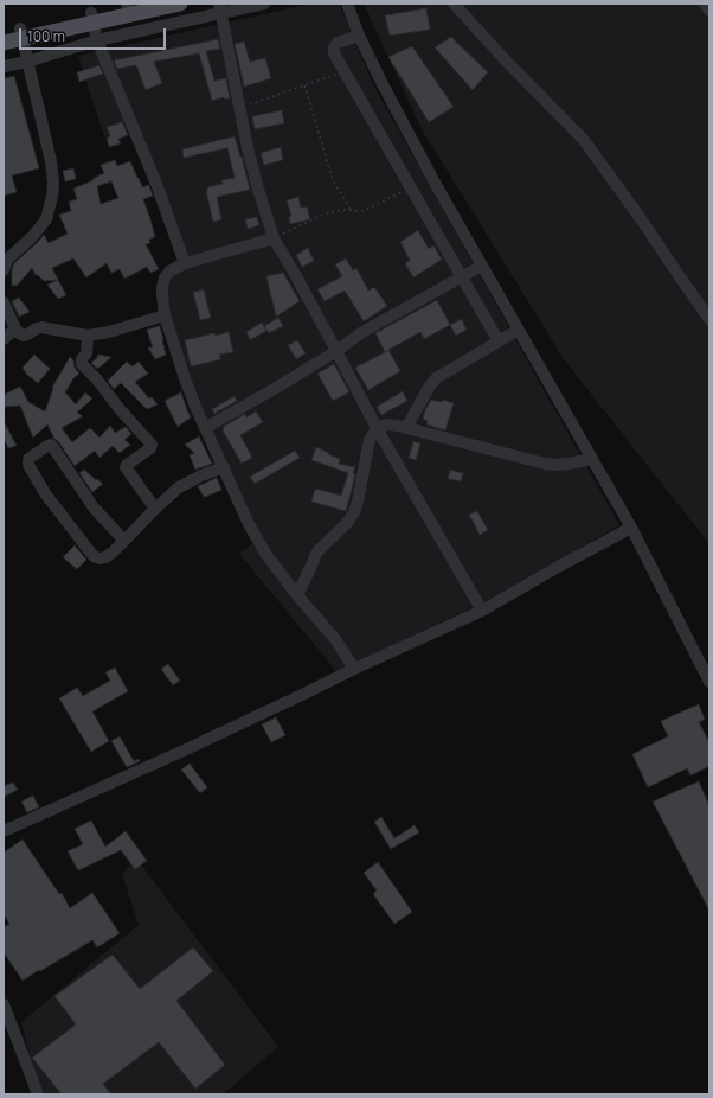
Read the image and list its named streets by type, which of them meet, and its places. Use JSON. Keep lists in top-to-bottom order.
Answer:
{
  "scale_bar": "100 m"
}
